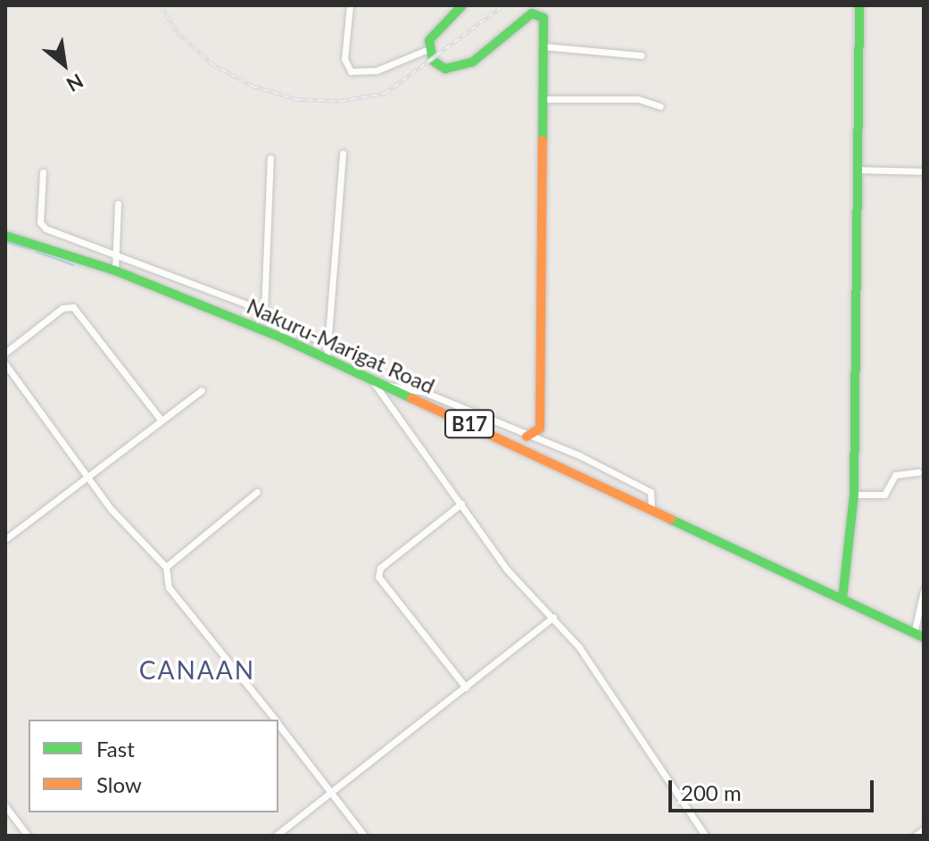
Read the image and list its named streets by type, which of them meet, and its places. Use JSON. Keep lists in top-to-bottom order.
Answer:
{
  "streets": {
    "street": ["Nakuru-Marigat Road", "B17"]
  },
  "districts": ["CANAAN"],
  "legend": ["Fast", "Slow"],
  "scale_bar": "200 m",
  "north": "bottom right"
}
